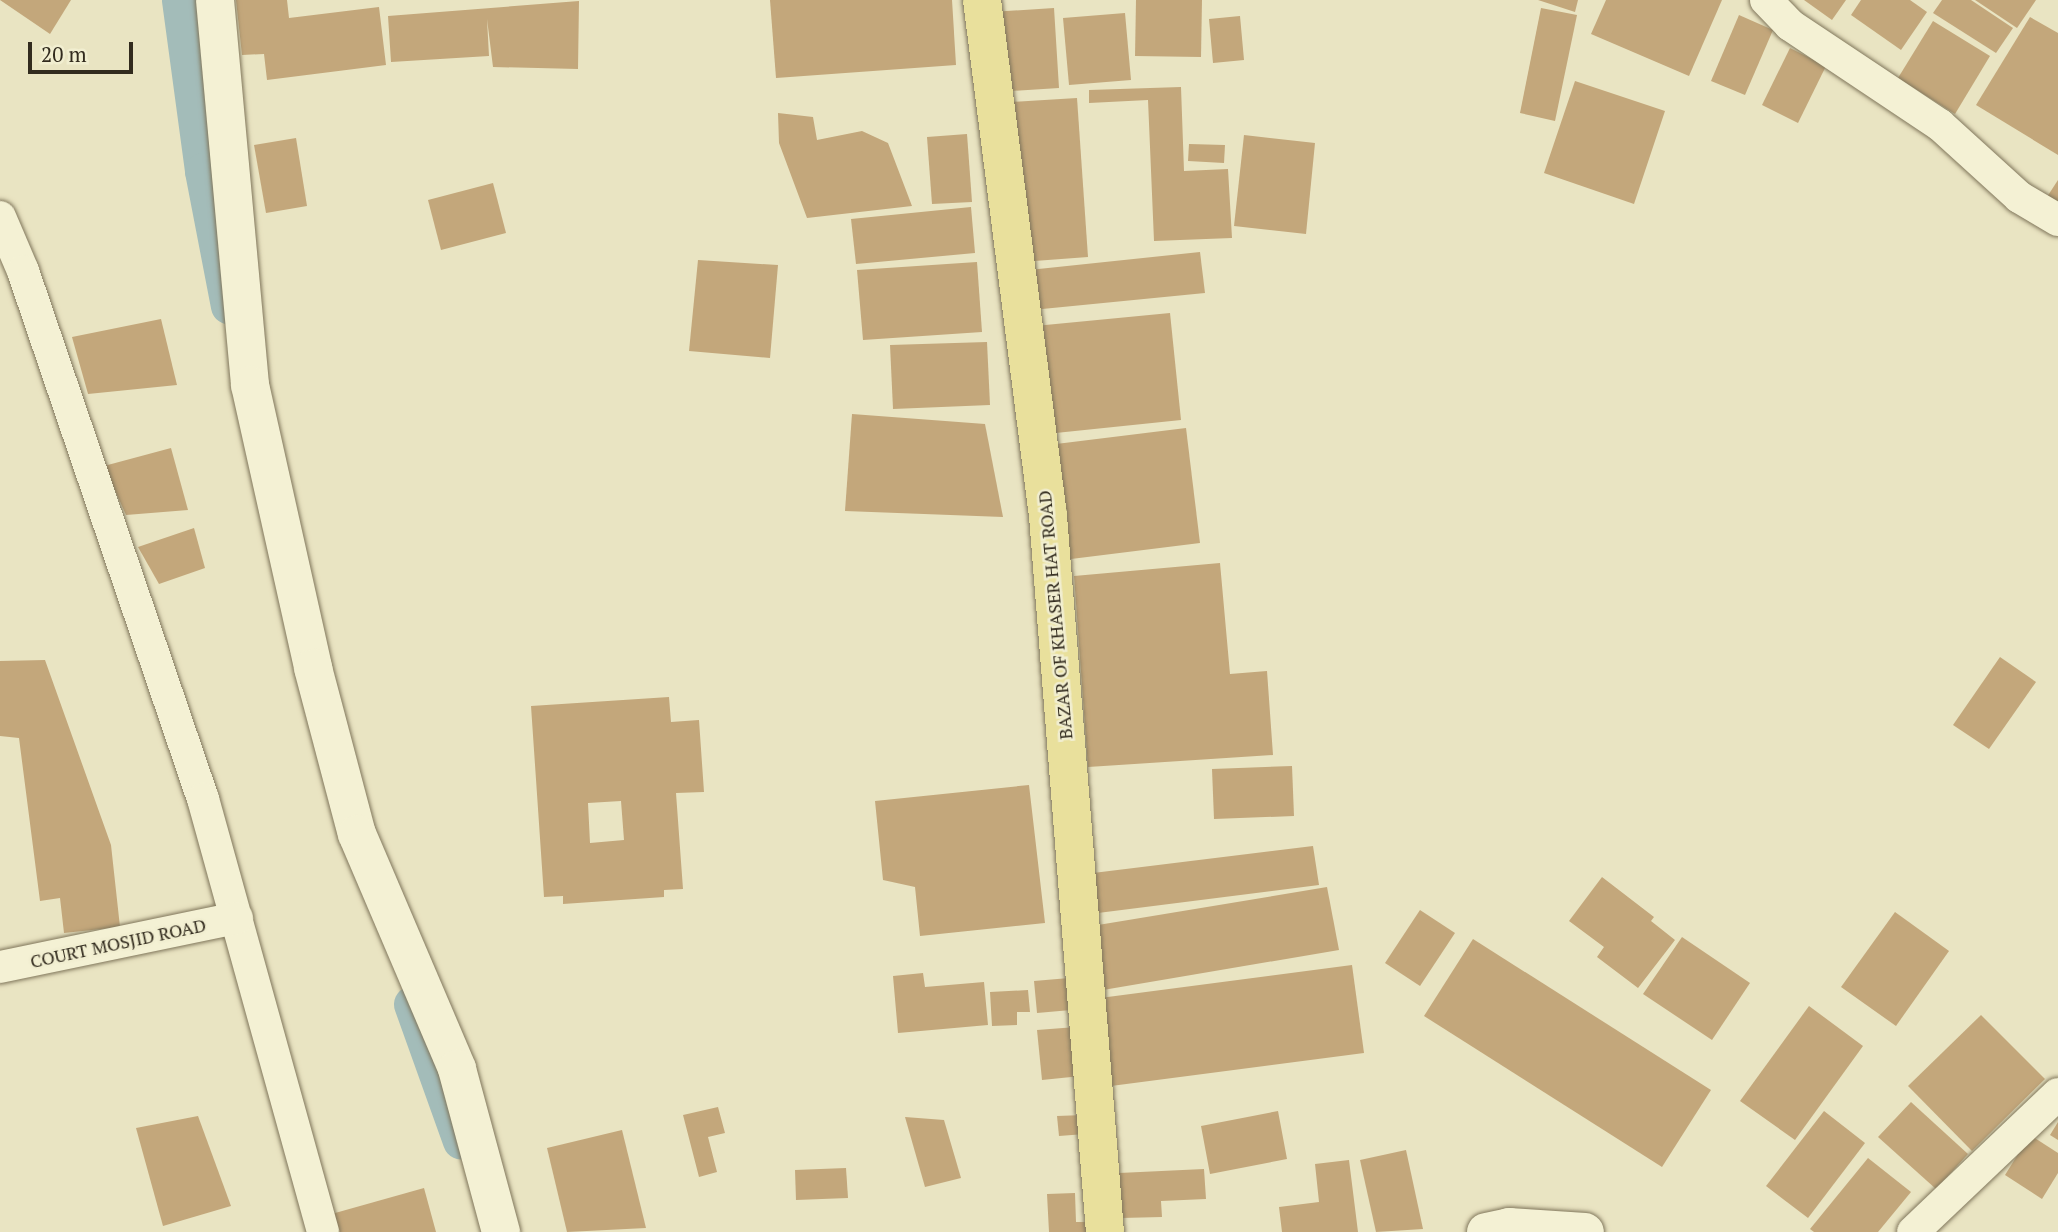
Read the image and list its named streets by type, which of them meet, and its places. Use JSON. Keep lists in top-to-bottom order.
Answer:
{
  "streets": {
    "main road": ["BAZAR OF KHASER HAT ROAD"],
    "street": ["COURT MOSJID ROAD"]
  },
  "scale_bar": "20 m"
}
